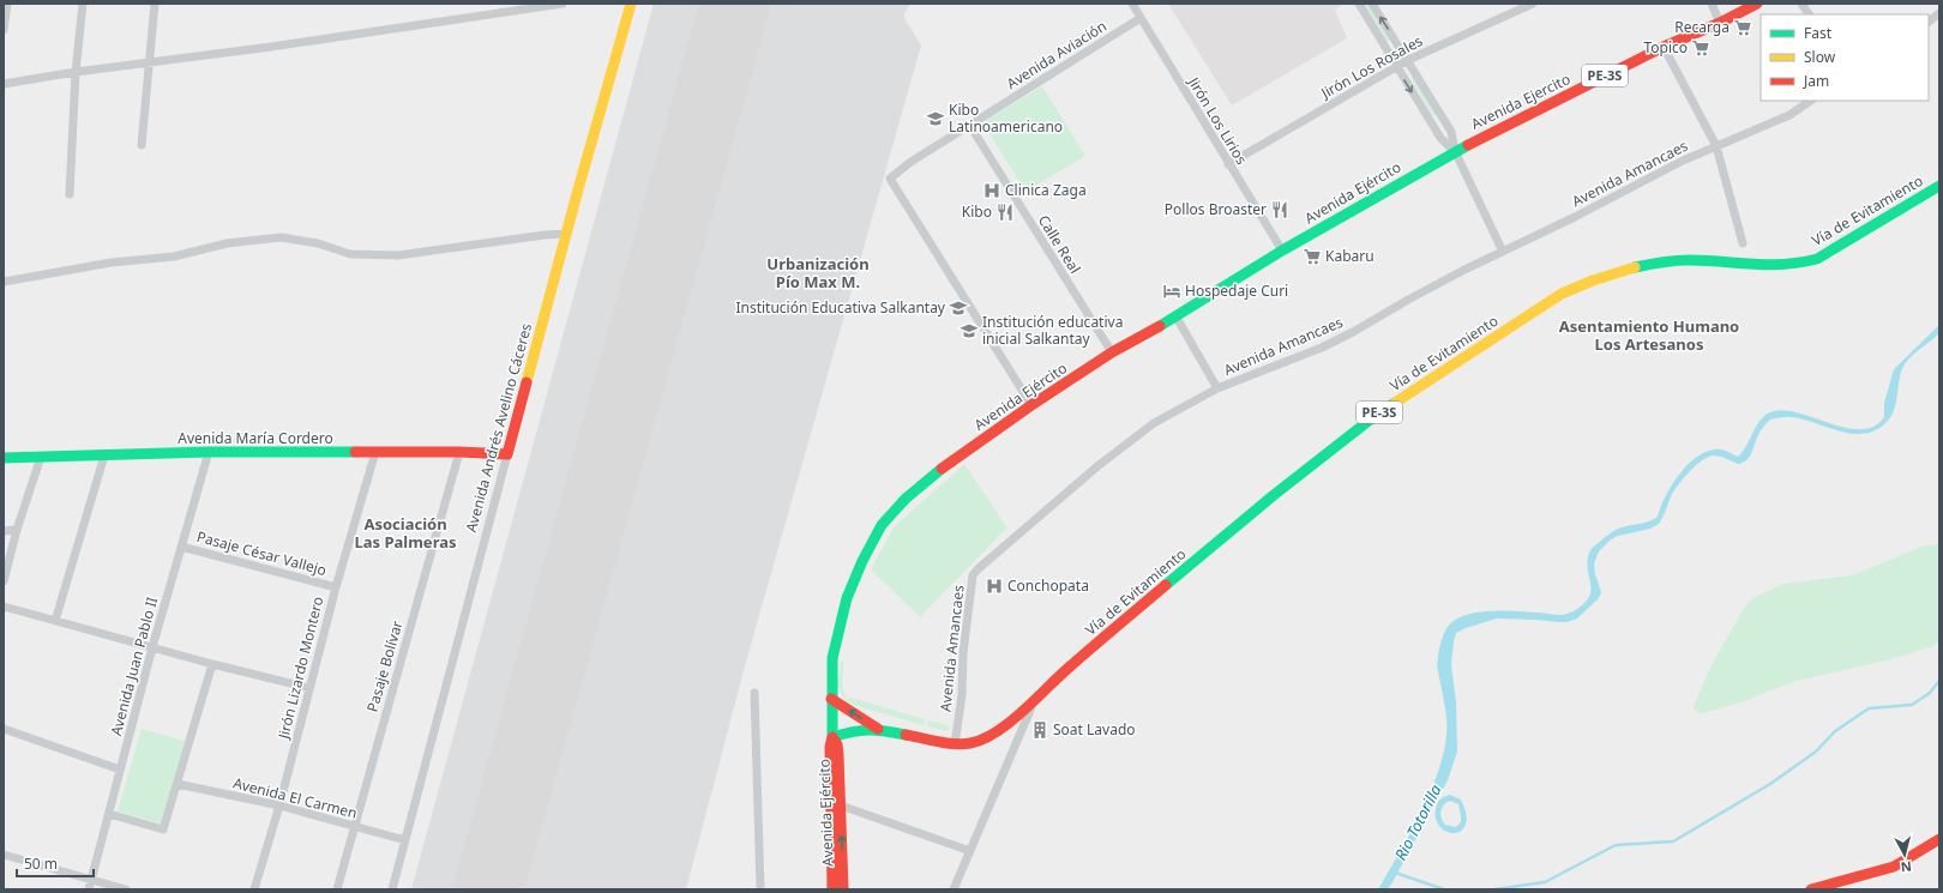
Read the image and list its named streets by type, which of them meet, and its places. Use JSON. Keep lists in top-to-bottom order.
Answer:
{
  "streets": {
    "main road": [
      "PE-3S",
      "Avenida Ejercito",
      "Avenida Ejército",
      "Vía de Evitamiento",
      "Avenida Andrés Avelino Cáceres",
      "Avenida María Cordero"
    ],
    "street": [
      "Avenida Aviación",
      "Jirón Los Rosales",
      "Jirón Los Lirios",
      "Avenida Amancaes",
      "Calle Real",
      "Pasaje César Vallejo",
      "Avenida Juan Pablo II",
      "Pasaje Bolívar",
      "Jirón Lizardo Montero",
      "Avenida El Carmen"
    ]
  },
  "crossings": [
    ["Avenida Aviación", "Jirón Los Lirios"],
    ["Avenida Aviación", "Avenida Ejército"],
    ["Avenida Aviación", "Calle Real"],
    ["Jirón Los Rosales", "Jirón Los Lirios"],
    ["Avenida Ejercito", "Avenida Ejército"],
    ["Jirón Los Lirios", "Avenida Ejército"],
    ["Avenida Amancaes", "Vía de Evitamiento"],
    ["Avenida Ejército", "Vía de Evitamiento"],
    ["Avenida Ejército", "Calle Real"],
    ["Avenida Andrés Avelino Cáceres", "Avenida María Cordero"],
    ["Avenida Andrés Avelino Cáceres", "Avenida El Carmen"],
    ["Avenida María Cordero", "Avenida Juan Pablo II"],
    ["Avenida María Cordero", "Pasaje Bolívar"],
    ["Avenida María Cordero", "Jirón Lizardo Montero"],
    ["Pasaje César Vallejo", "Avenida Juan Pablo II"],
    ["Pasaje César Vallejo", "Jirón Lizardo Montero"],
    ["Pasaje Bolívar", "Avenida El Carmen"],
    ["Jirón Lizardo Montero", "Avenida El Carmen"]
  ],
  "districts": ["Urbanización Pío Max M.", "Asentamiento Humano Los Artesanos", "Asociación Las Palmeras"],
  "water": ["Rio Totorilla"],
  "places": {
    "supermarket": ["Recarga", "Topico", "Kabaru"],
    "school or university": ["Kibo Latinoamericano", "Institución Educativa Salkantay", "Institución educativa inicial Salkantay"],
    "hospital": ["Clinica Zaga", "Conchopata"],
    "restaurant": ["Pollos Broaster", "Kibo"],
    "hotel": ["Hospedaje Curi"],
    "building": ["Soat Lavado"]
  },
  "legend": ["Fast", "Slow", "Jam"],
  "scale_bar": "50 m",
  "north": "bottom"
}
